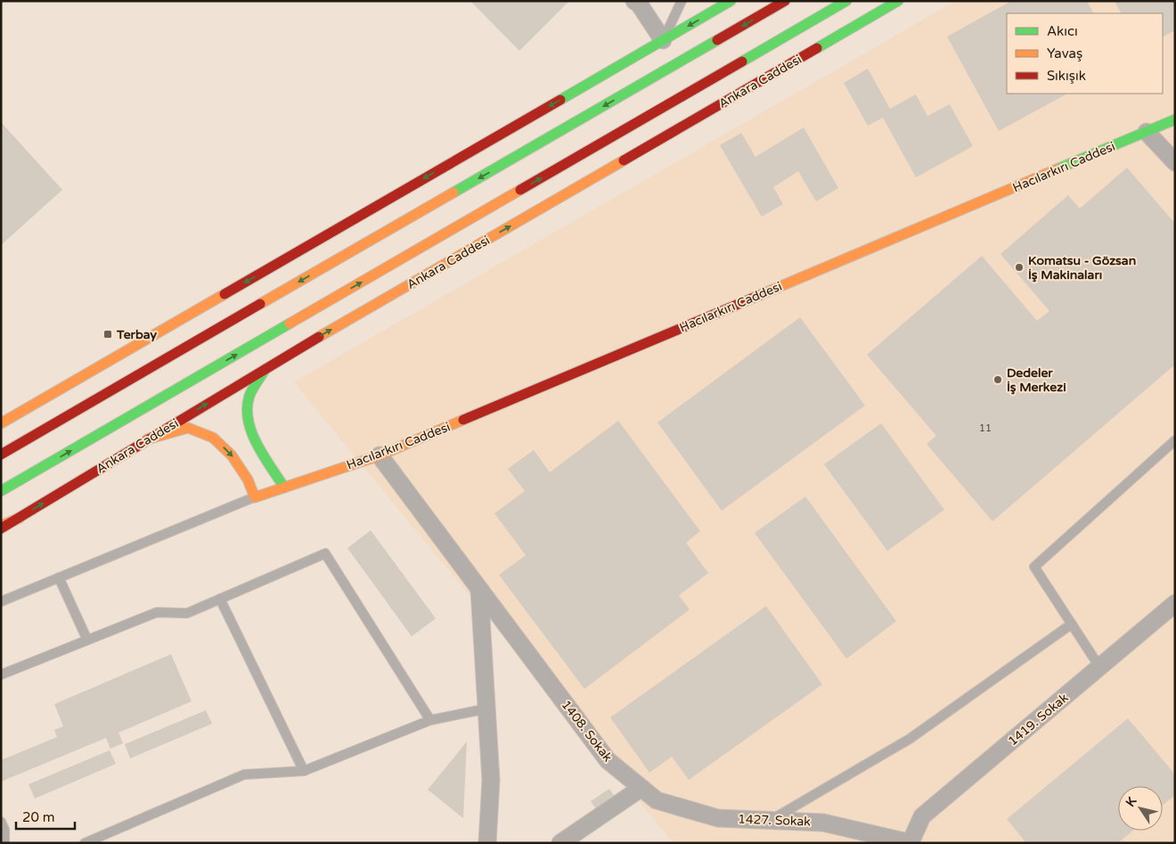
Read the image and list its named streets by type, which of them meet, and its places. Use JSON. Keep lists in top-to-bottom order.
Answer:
{
  "streets": {
    "main road": ["Ankara Caddesi", "Hacılarkırı Caddesi"],
    "street": ["1419. Sokak", "1408. Sokak", "1427. Sokak"]
  },
  "crossings": [
    ["Hacılarkırı Caddesi", "1408. Sokak"],
    ["1419. Sokak", "1427. Sokak"],
    ["1408. Sokak", "1427. Sokak"]
  ],
  "places": {
    "other": ["Komatsu - Gözsan İş Makinaları", "Dedeler İş Merkezi"],
    "transit": ["Terbay"]
  },
  "house_numbers": ["11"],
  "legend": ["Akıcı", "Yavaş", "Sıkışık"],
  "scale_bar": "20 m",
  "north": "top left"
}
